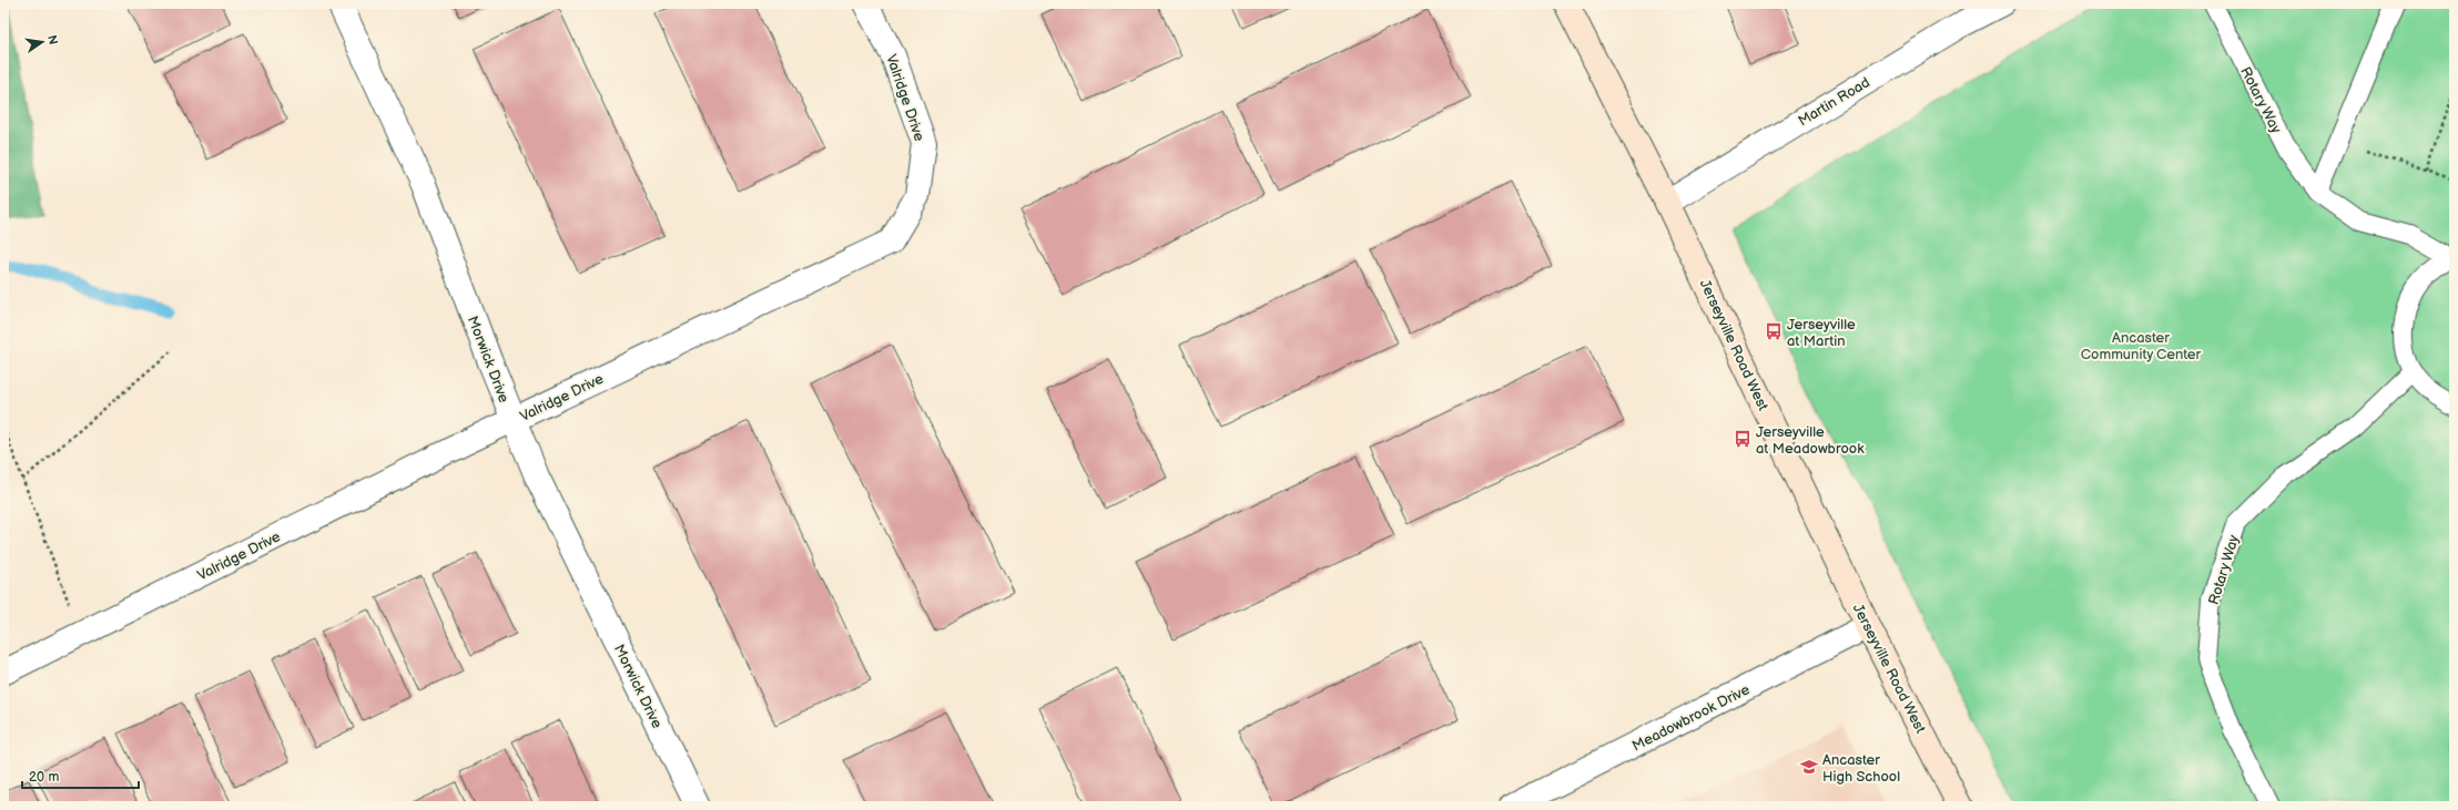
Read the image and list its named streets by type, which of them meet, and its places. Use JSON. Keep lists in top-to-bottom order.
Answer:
{
  "streets": {
    "main road": ["Jerseyville Road West"],
    "street": [
      "Valridge Drive",
      "Martin Road",
      "Morwick Drive",
      "Meadowbrook Drive"
    ],
    "lane": ["Rotary Way"]
  },
  "crossings": [
    ["Valridge Drive", "Morwick Drive"],
    ["Martin Road", "Jerseyville Road West"],
    ["Jerseyville Road West", "Meadowbrook Drive"]
  ],
  "parks": ["Ancaster Community Center"],
  "places": {
    "bus stop": ["Jerseyville at Martin", "Jerseyville at Meadowbrook"],
    "school or university": ["Ancaster High School"]
  },
  "scale_bar": "20 m",
  "north": "right"
}
